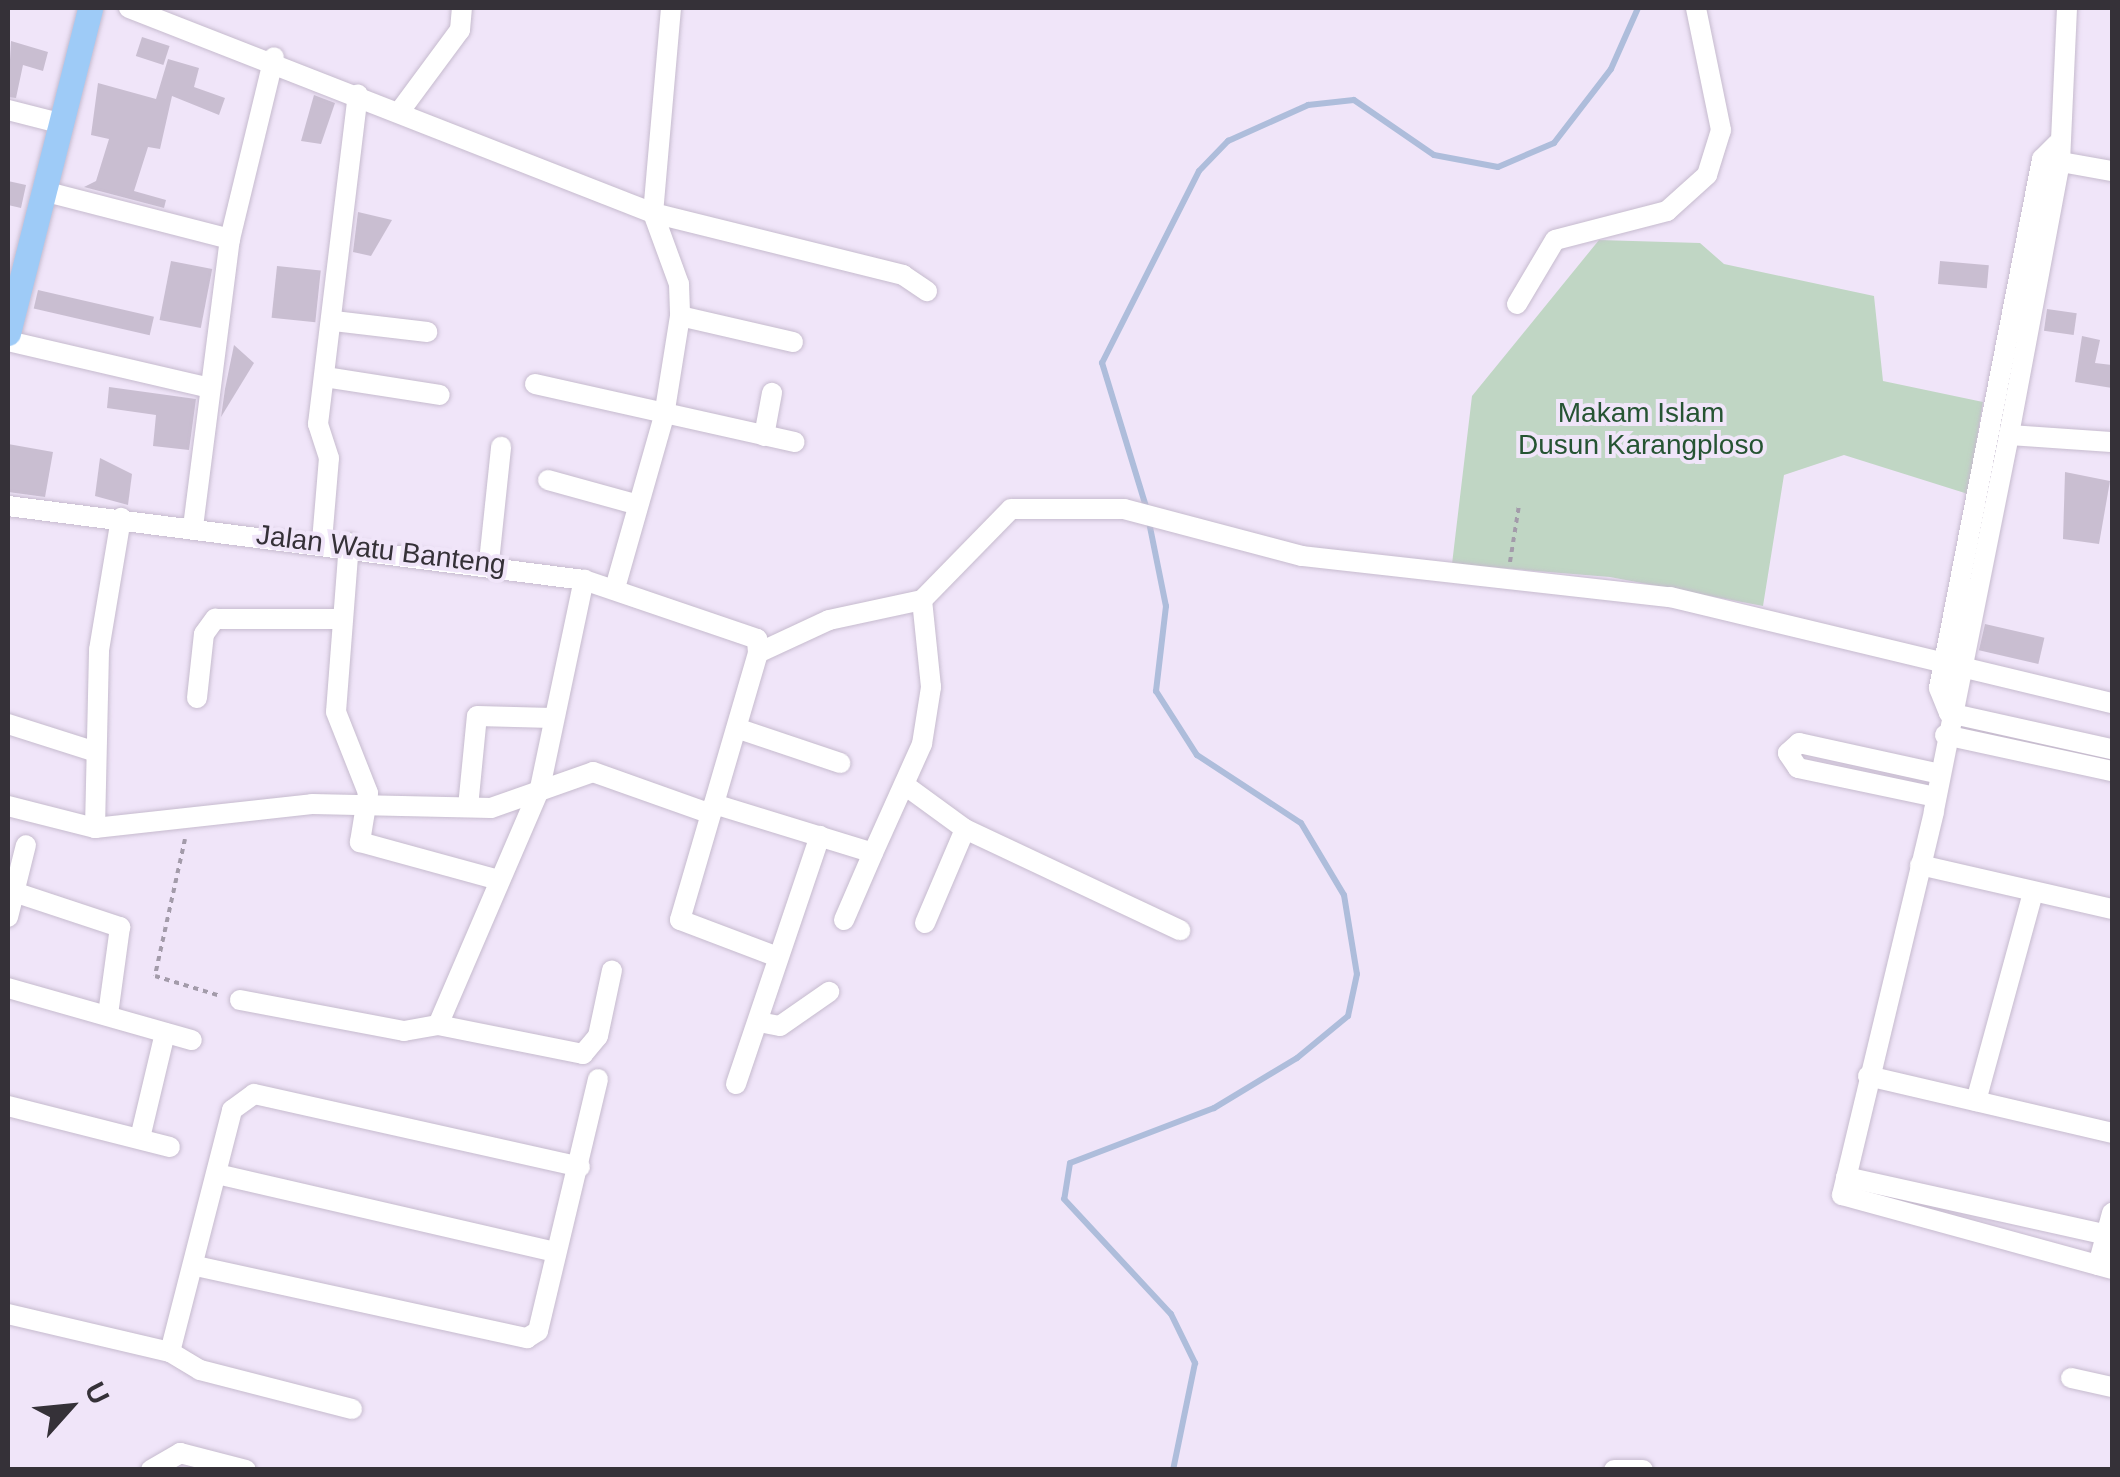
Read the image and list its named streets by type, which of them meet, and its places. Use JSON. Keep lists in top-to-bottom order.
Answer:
{
  "streets": {
    "street": ["Jalan Watu Banteng"]
  },
  "parks": ["Makam Islam Dusun Karangploso"],
  "north": "top right"
}
